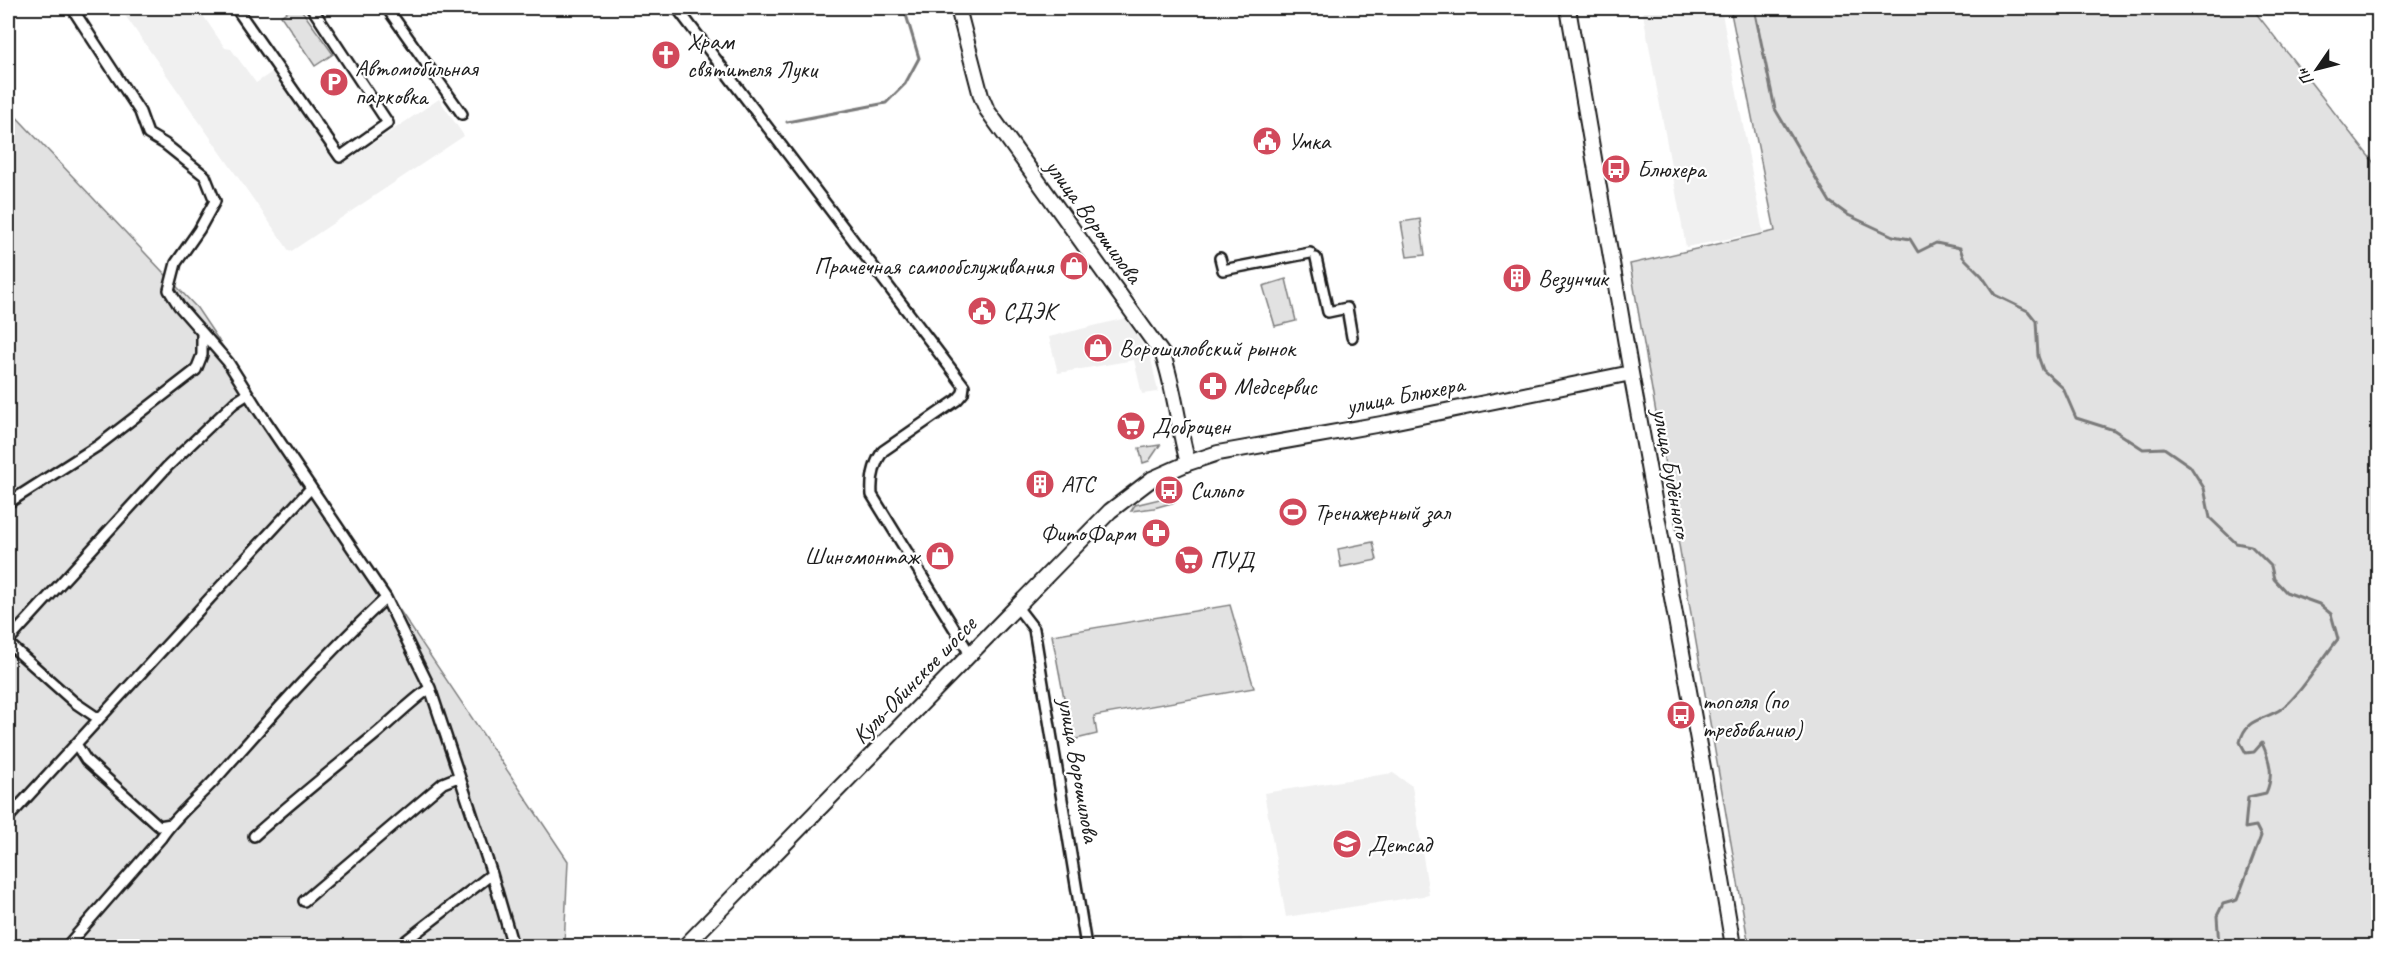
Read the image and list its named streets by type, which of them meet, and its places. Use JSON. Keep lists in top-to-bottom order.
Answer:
{
  "streets": {
    "main road": [
      "улица Ворошилова",
      "улица Блюхера",
      "улица Будённого",
      "Куль-Обинское шоссе"
    ]
  },
  "crossings": [
    ["улица Ворошилова", "улица Блюхера"],
    ["улица Ворошилова", "Куль-Обинское шоссе"],
    ["улица Блюхера", "улица Будённого"],
    ["улица Блюхера", "Куль-Обинское шоссе"]
  ],
  "places": {
    "church": ["Храм святителя Луки"],
    "parking": ["Автомобильная парковка"],
    "public building": ["Умка", "СДЭК"],
    "bus stop": ["Блюхера", "Сильпо", "тополя (по требованию)"],
    "shop": ["Прачечная самообслуживания", "Ворошиловский рынок", "Шиномонтаж"],
    "building": ["Везунчик", "АТС"],
    "pharmacy": ["Медсервис", "ФитоФарм"],
    "supermarket": ["Доброцен", "ПУД"],
    "sports": ["Тренажерный зал"],
    "school or university": ["Детсад"]
  },
  "north": "bottom left"
}
